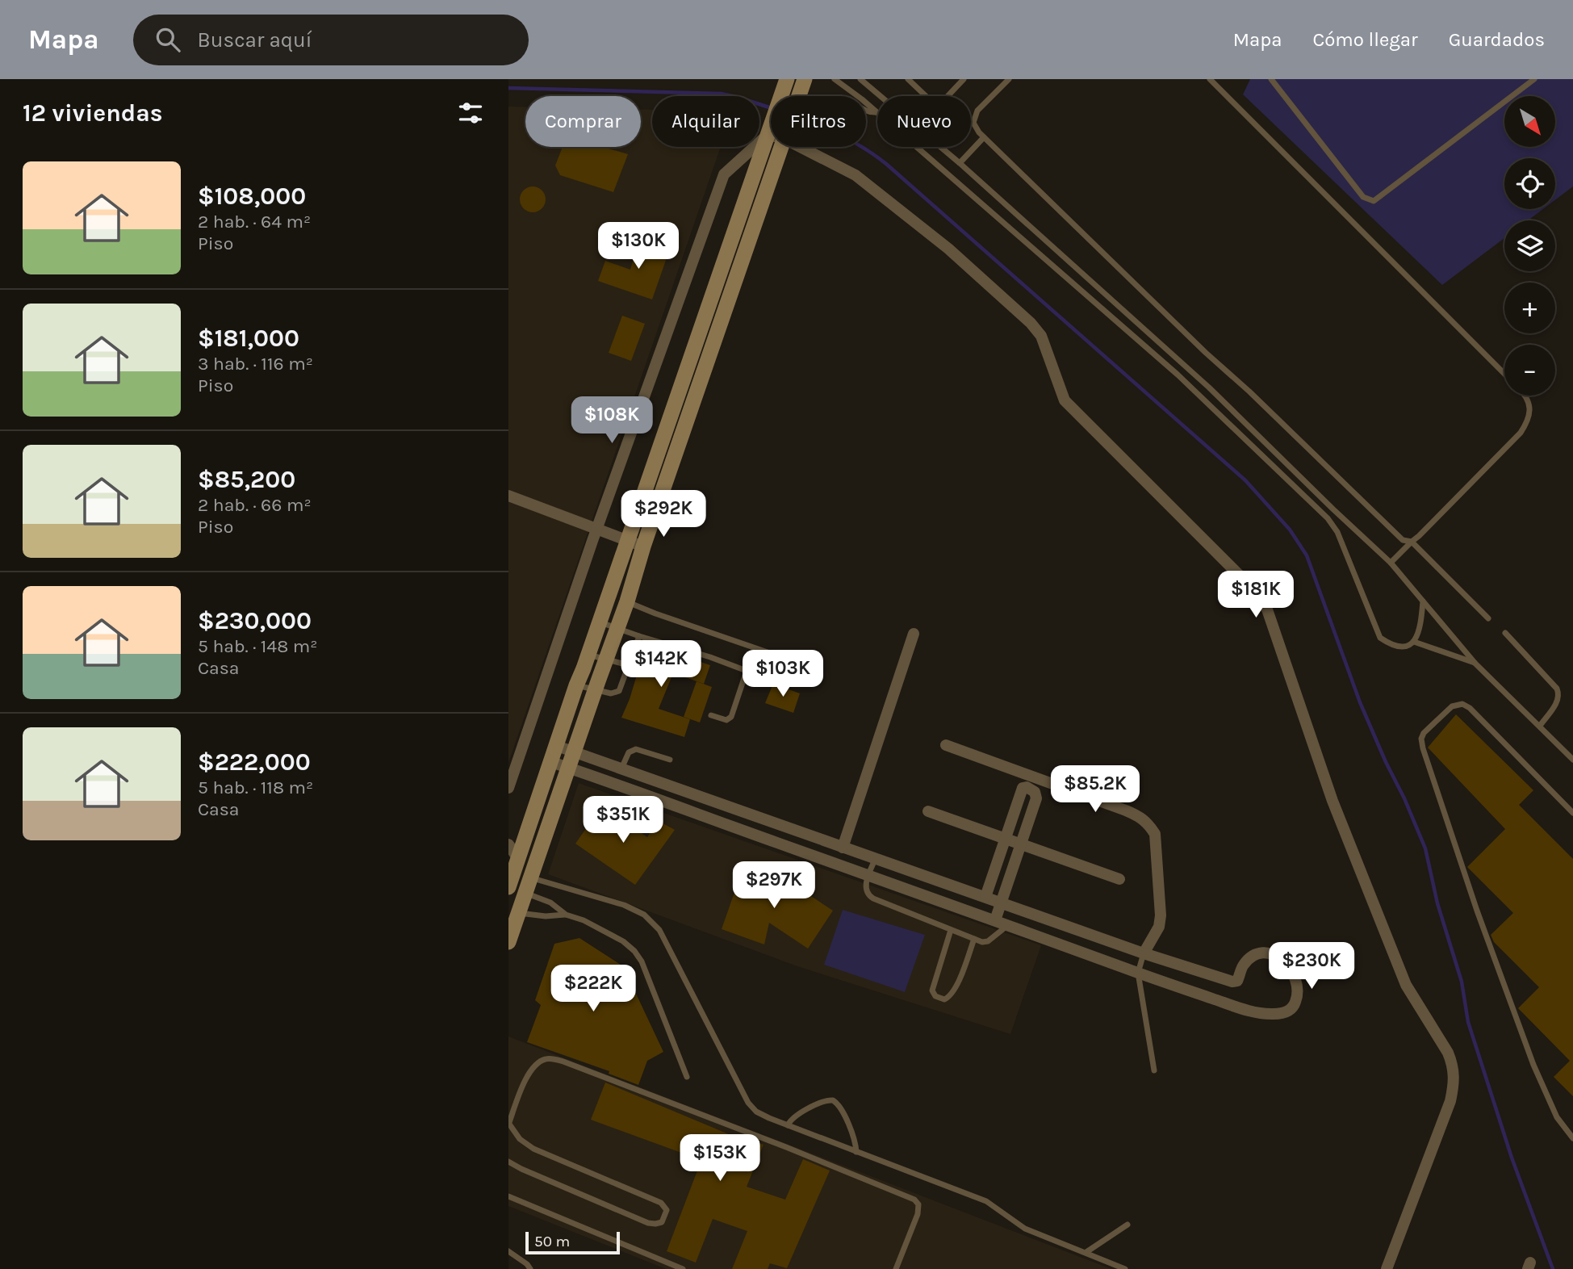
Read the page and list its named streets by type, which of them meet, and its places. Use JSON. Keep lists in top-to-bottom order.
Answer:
{
  "scale_bar": "50 m",
  "north": "bottom right",
  "page": {
    "header": "Mapa",
    "search": "Buscar aquí",
    "nav": ["Mapa", "Cómo llegar", "Guardados"],
    "heading": "12 viviendas",
    "map_buttons": ["+", "−"],
    "chip": [
      "Comprar",
      "Alquilar",
      "Filtros",
      "Nuevo"
    ],
    "list": [
      {
        "name": "$108,000",
        "note": "2 hab. · 64 m² · Piso"
      },
      {
        "name": "$181,000",
        "note": "3 hab. · 116 m² · Piso"
      },
      {
        "name": "$85,200",
        "note": "2 hab. · 66 m² · Piso"
      },
      {
        "name": "$230,000",
        "note": "5 hab. · 148 m² · Casa"
      },
      {
        "name": "$222,000",
        "note": "5 hab. · 118 m² · Casa"
      }
    ],
    "price": [
      "$130K",
      "$108K",
      "$292K",
      "$181K",
      "$142K",
      "$103K",
      "$85.2K",
      "$351K",
      "$297K",
      "$230K",
      "$222K",
      "$153K"
    ],
    "scale": "50 m"
  }
}
